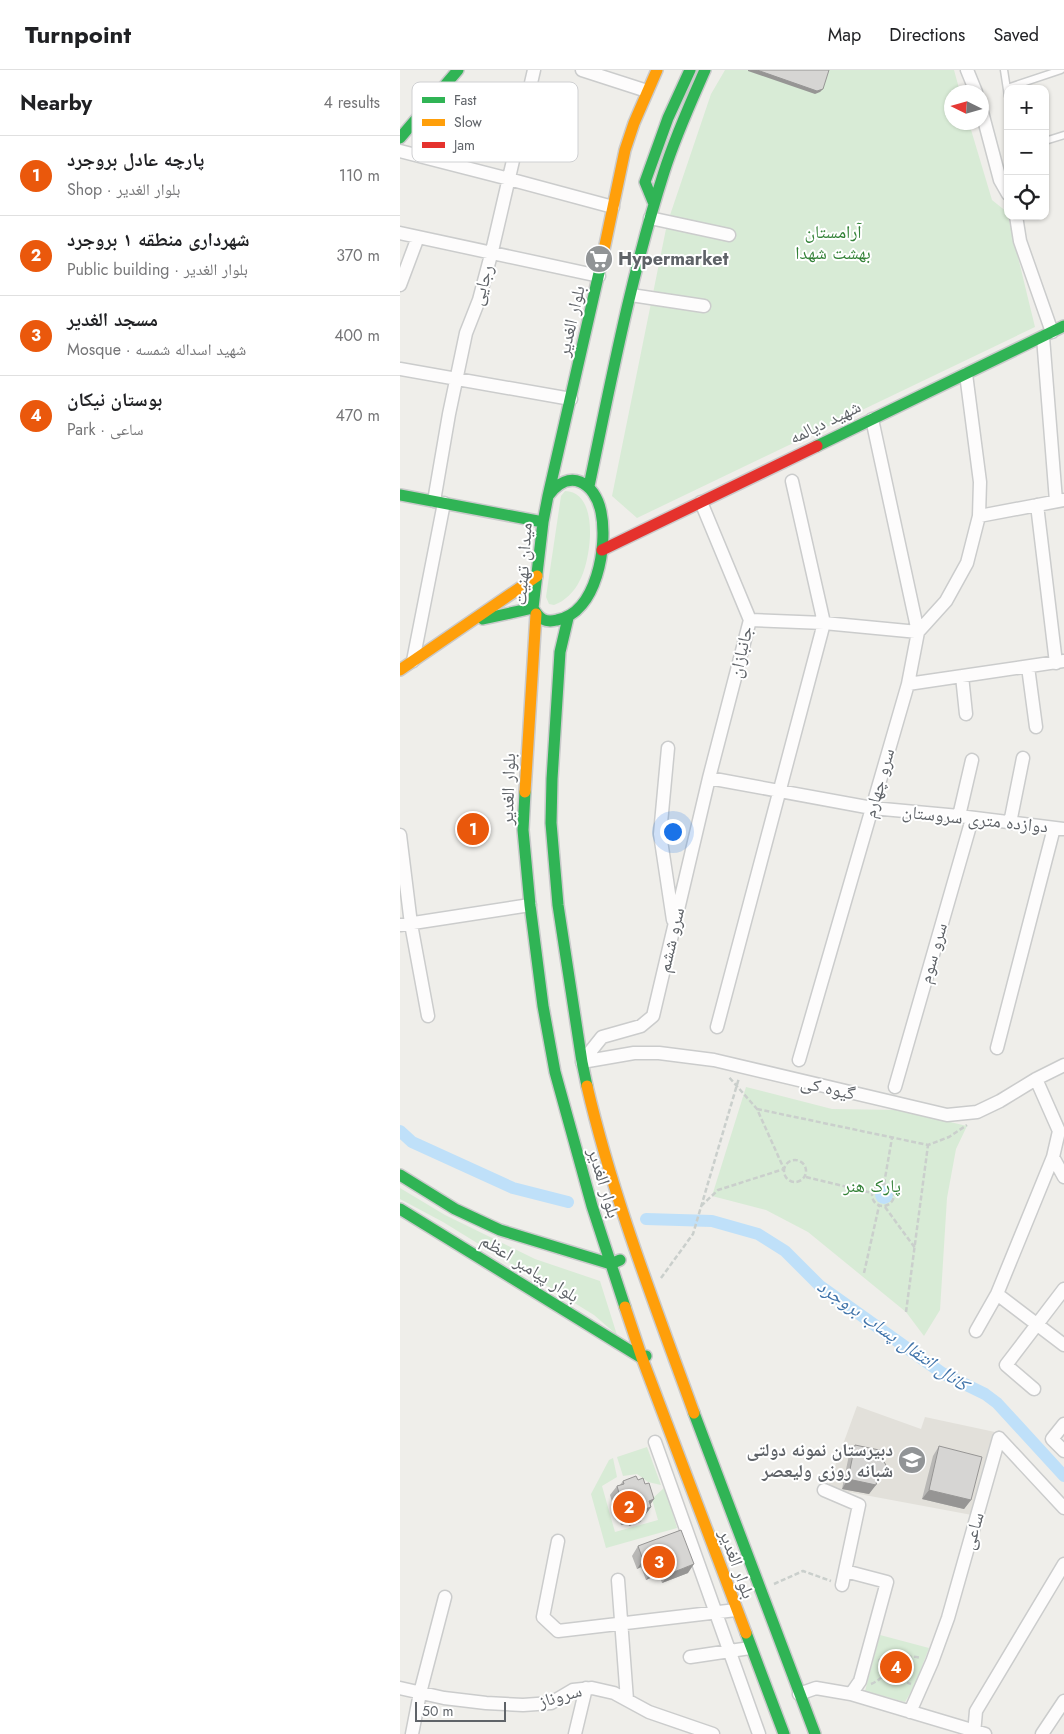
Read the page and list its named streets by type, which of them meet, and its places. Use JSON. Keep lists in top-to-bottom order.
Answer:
{
  "streets": {
    "main road": [
      "بلوار الغدیر",
      "شهید دیالمه",
      "میدان تهنیت",
      "بلوار پیامبر اعظم"
    ],
    "street": [
      "رجایی",
      "جانبازان",
      "سرو چهارم",
      "دوازده متری سروستان",
      "سرو ششم",
      "سرو سوم",
      "گیوه کی",
      "ساعی",
      "سروناز"
    ]
  },
  "crossings": [
    ["بلوار الغدیر", "میدان تهنیت"],
    ["بلوار الغدیر", "سرو ششم"],
    ["بلوار الغدیر", "گیوه کی"],
    ["بلوار الغدیر", "بلوار پیامبر اعظم"],
    ["شهید دیالمه", "جانبازان"],
    ["جانبازان", "دوازده متری سروستان"],
    ["جانبازان", "سرو ششم"],
    ["سرو چهارم", "دوازده متری سروستان"],
    ["دوازده متری سروستان", "سرو ششم"],
    ["دوازده متری سروستان", "سرو سوم"],
    ["سرو ششم", "گیوه کی"]
  ],
  "water": ["کانال انتقال پساب بروجرد"],
  "parks": ["آرامستان بهشت شهدا", "پارک هنر"],
  "places": {
    "supermarket": ["Hypermarket"],
    "school or university": ["دبیرستان نمونه دولتی شبانه روزی ولیعصر"]
  },
  "legend": ["Fast", "Slow", "Jam"],
  "scale_bar": "50 m",
  "north": "left",
  "page": {
    "header": "Turnpoint",
    "nav": ["Map", "Directions", "Saved"],
    "heading": ["Nearby", "4 results"],
    "map_buttons": ["+", "−"],
    "list": [
      {
        "mark": "1",
        "name": "پارچه عادل بروجرد",
        "note": "Shop · بلوار الغدیر",
        "value": "110 m"
      },
      {
        "mark": "2",
        "name": "شهرداری منطقه ۱ بروجرد",
        "note": "Public building · بلوار الغدیر",
        "value": "370 m"
      },
      {
        "mark": "3",
        "name": "مسجد الغدیر",
        "note": "Mosque · شهید اسداله شمسه",
        "value": "400 m"
      },
      {
        "mark": "4",
        "name": "بوستان نیکان",
        "note": "Park · ساعی",
        "value": "470 m"
      }
    ],
    "pins": [
      "1",
      "2",
      "3",
      "4"
    ],
    "scale": "50 m"
  }
}
